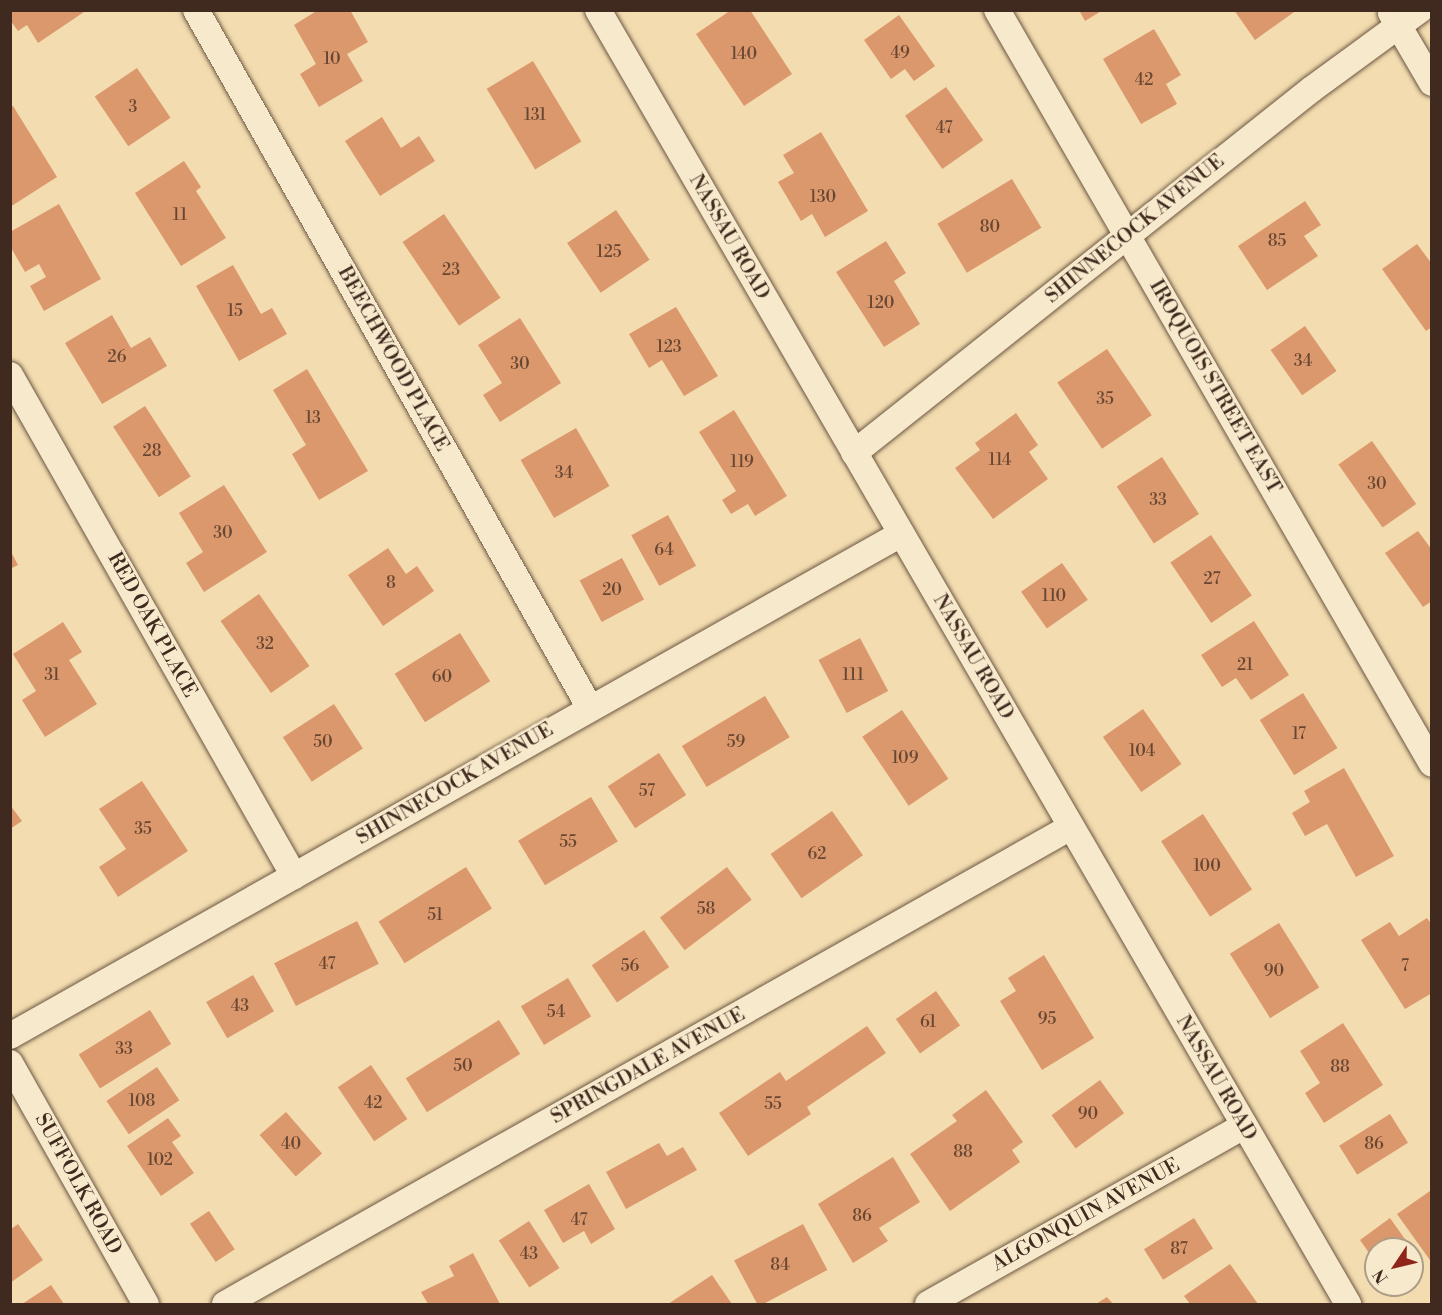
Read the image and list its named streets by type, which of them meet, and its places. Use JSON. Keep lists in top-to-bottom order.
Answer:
{
  "streets": {
    "street": [
      "SHINNECOCK AVENUE",
      "NASSAU ROAD",
      "BEECHWOOD PLACE",
      "IROQUOIS STREET EAST",
      "RED OAK PLACE",
      "SPRINGDALE AVENUE",
      "SUFFOLK ROAD",
      "ALGONQUIN AVENUE"
    ]
  },
  "crossings": [
    ["SHINNECOCK AVENUE", "NASSAU ROAD"],
    ["SHINNECOCK AVENUE", "BEECHWOOD PLACE"],
    ["SHINNECOCK AVENUE", "IROQUOIS STREET EAST"],
    ["SHINNECOCK AVENUE", "RED OAK PLACE"],
    ["NASSAU ROAD", "SPRINGDALE AVENUE"],
    ["NASSAU ROAD", "ALGONQUIN AVENUE"]
  ],
  "house_numbers": [
    "49",
    "140",
    "10",
    "42",
    "3",
    "131",
    "47",
    "130",
    "11",
    "80",
    "85",
    "125",
    "23",
    "120",
    "15",
    "123",
    "26",
    "34",
    "30",
    "35",
    "13",
    "28",
    "114",
    "119",
    "34",
    "30",
    "33",
    "30",
    "64",
    "27",
    "8",
    "20",
    "110",
    "32",
    "21",
    "31",
    "111",
    "60",
    "17",
    "50",
    "59",
    "104",
    "109",
    "57",
    "35",
    "55",
    "62",
    "100",
    "58",
    "51",
    "47",
    "56",
    "7",
    "90",
    "43",
    "54",
    "95",
    "61",
    "33",
    "50",
    "88",
    "108",
    "42",
    "55",
    "90",
    "40",
    "86",
    "88",
    "102",
    "86",
    "47",
    "87",
    "43",
    "84"
  ],
  "north": "bottom left"
}
